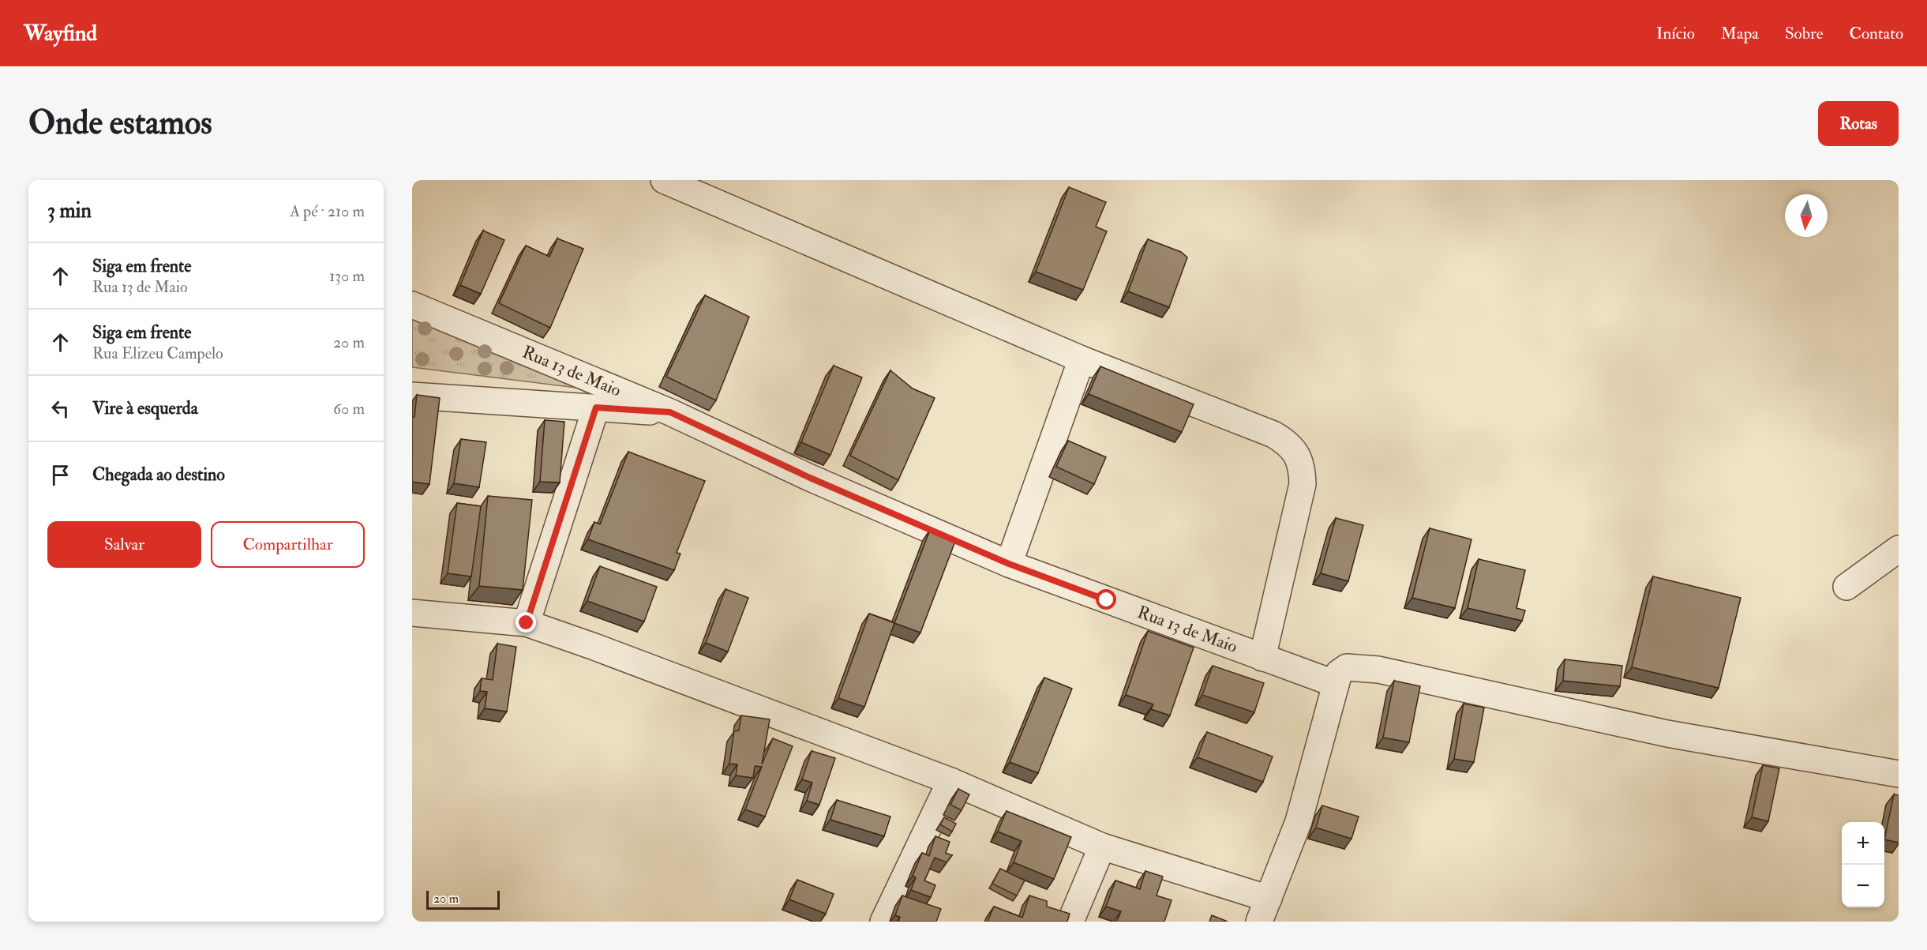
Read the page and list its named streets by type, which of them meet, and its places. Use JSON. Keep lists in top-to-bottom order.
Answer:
{
  "streets": {
    "street": ["Rua 13 de Maio"]
  },
  "scale_bar": "20 m",
  "north": "bottom",
  "page": {
    "header": "Wayfind",
    "nav": [
      "Início",
      "Mapa",
      "Sobre",
      "Contato"
    ],
    "buttons": [
      "Rotas",
      ["Salvar", "Compartilhar"]
    ],
    "title": "Onde estamos",
    "heading": ["3 min", "A pé · 210 m"],
    "list": [
      ["Siga em frente", "Rua 13 de Maio", "130 m"],
      ["Siga em frente", "Rua Elizeu Campelo", "20 m"],
      ["Vire à esquerda", "60 m"],
      "Chegada ao destino"
    ],
    "map_buttons": ["+", "−"],
    "scale": "20 m"
  }
}
